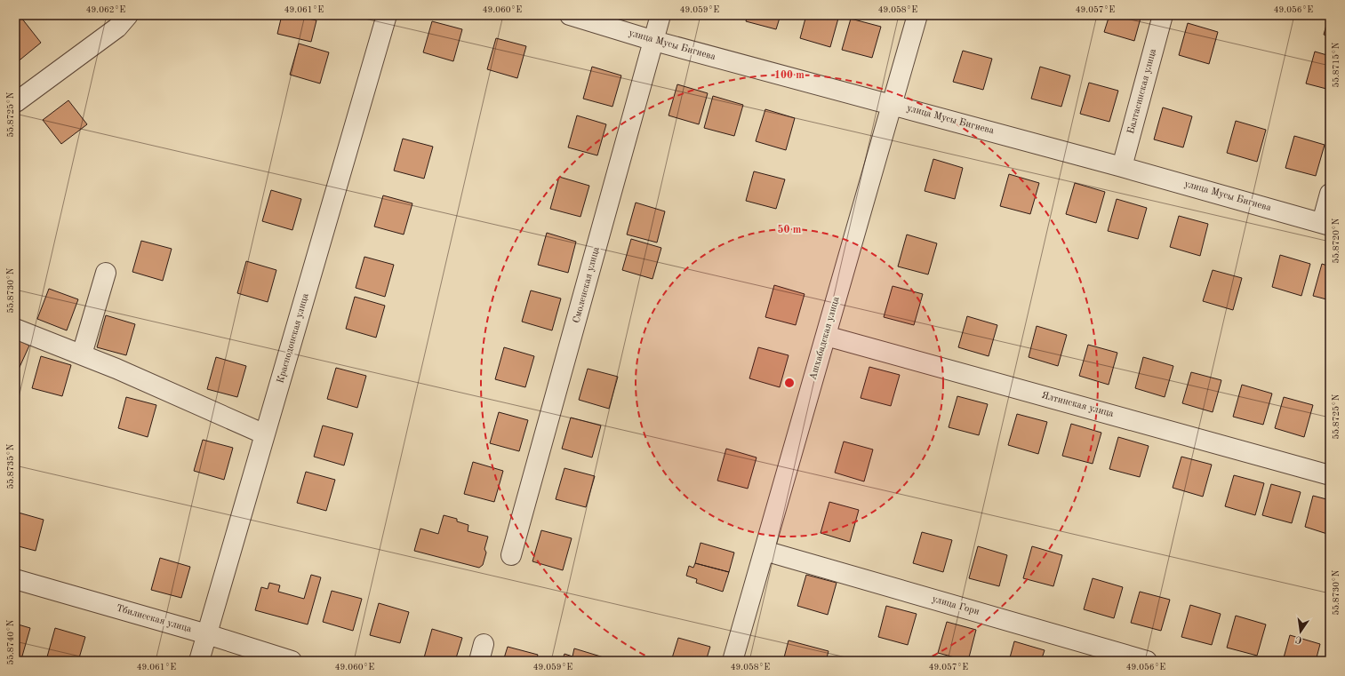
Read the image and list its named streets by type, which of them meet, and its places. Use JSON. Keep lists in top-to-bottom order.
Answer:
{
  "streets": {
    "street": [
      "улица Мусы Бигиева",
      "Балтасинская улица",
      "Смоленская улица",
      "Краснодонская улица",
      "Ашхабадская улица",
      "Ялтинская улица",
      "улица Гори",
      "Тбилисская улица"
    ]
  },
  "crossings": [
    ["улица Мусы Бигиева", "Балтасинская улица"],
    ["улица Мусы Бигиева", "Смоленская улица"],
    ["улица Мусы Бигиева", "Ашхабадская улица"],
    ["Краснодонская улица", "Тбилисская улица"],
    ["Ашхабадская улица", "Ялтинская улица"],
    ["Ашхабадская улица", "улица Гори"]
  ],
  "north": "bottom",
  "coordinates": [
    "49.062°E",
    "49.061°E",
    "49.060°E",
    "49.059°E",
    "49.058°E",
    "49.057°E",
    "49.056°E",
    "55.8715°N",
    "55.8725°N",
    "55.8720°N",
    "55.8730°N",
    "55.8735°N",
    "55.8740°N"
  ],
  "rings": ["100 m", "50 m"]
}
